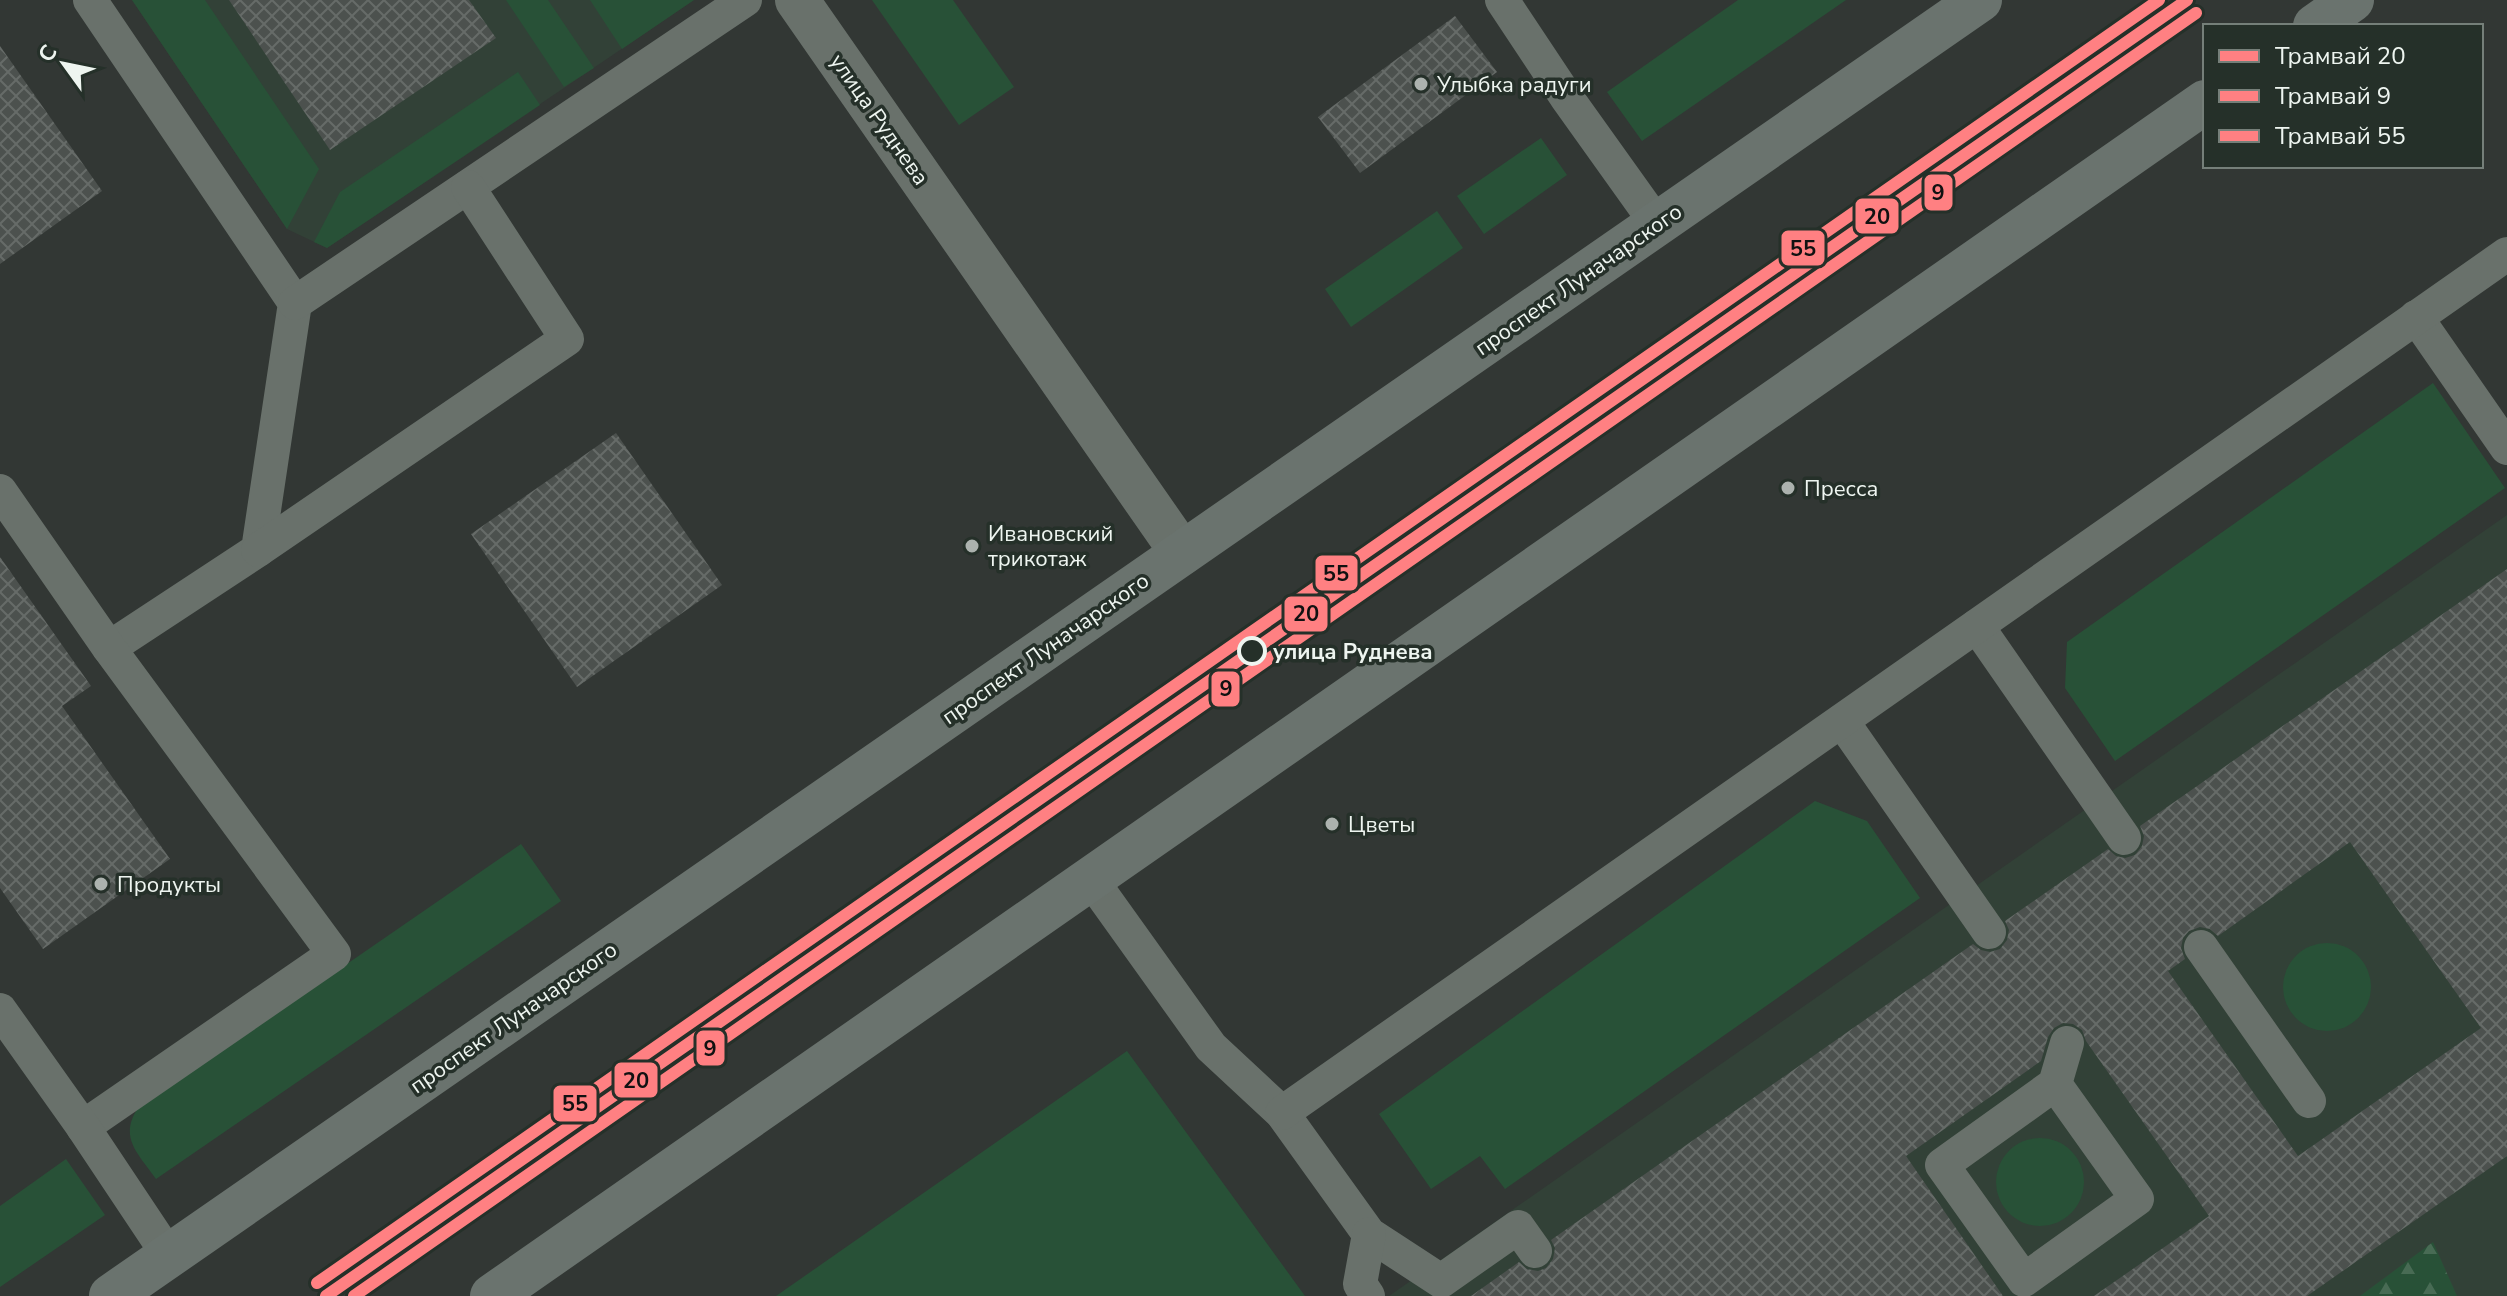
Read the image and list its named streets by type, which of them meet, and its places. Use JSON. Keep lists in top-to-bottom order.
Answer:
{
  "streets": {
    "main road": ["проспект Луначарского"],
    "street": ["улица Руднева"]
  },
  "crossings": [
    ["улица Руднева", "проспект Луначарского"]
  ],
  "places": [
    "Улыбка радуги",
    "Пресса",
    "Ивановский трикотаж",
    "улица Руднева",
    "Цветы",
    "Продукты"
  ],
  "lines": ["tram line 20", "tram line 55", "tram line 9"],
  "legend": ["Трамвай 20", "Трамвай 9", "Трамвай 55"],
  "north": "top left"
}
